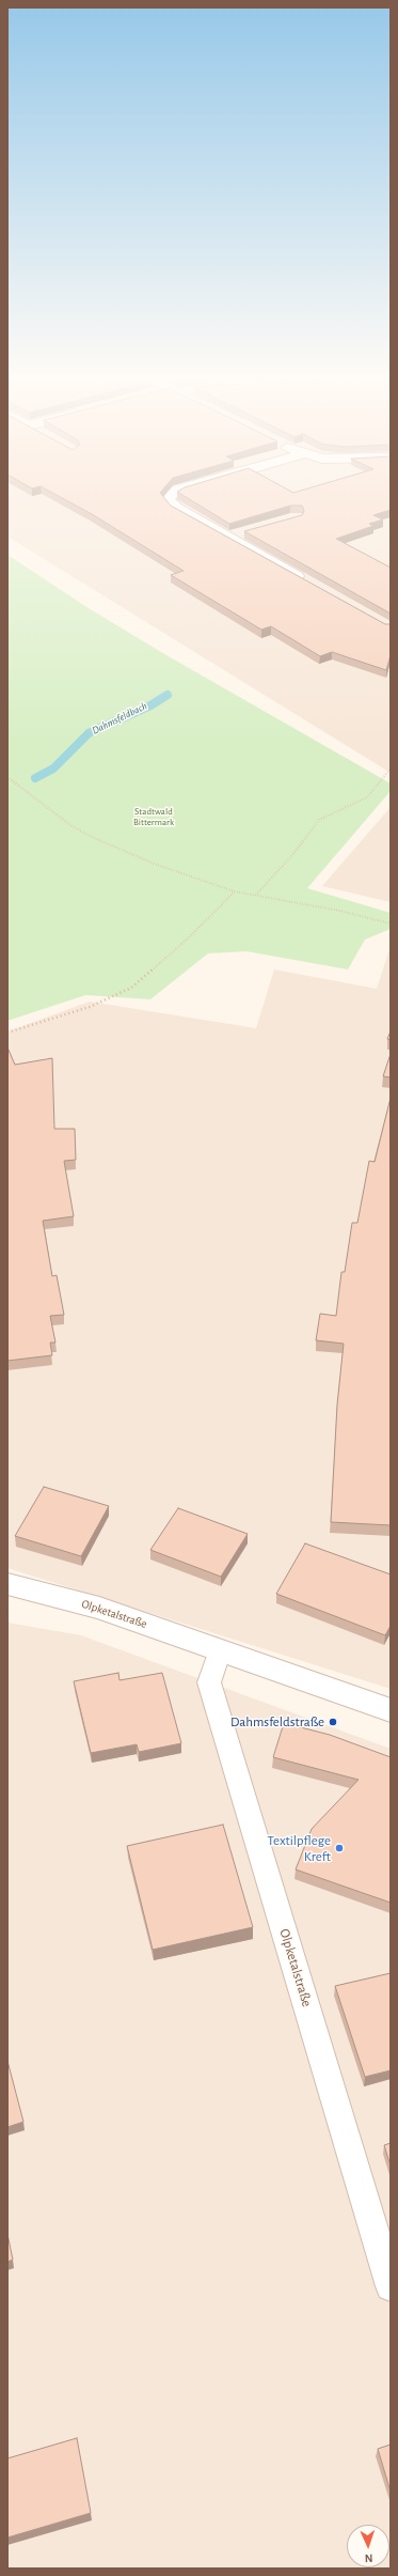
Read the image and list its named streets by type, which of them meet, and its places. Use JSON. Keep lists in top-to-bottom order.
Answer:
{
  "streets": {
    "street": ["Olpketalstraße"]
  },
  "water": ["Dahmsfeldbach"],
  "parks": ["Stadtwald Bittermark"],
  "places": ["Dahmsfeldstraße", "Textilpflege Kreft"],
  "north": "bottom"
}
